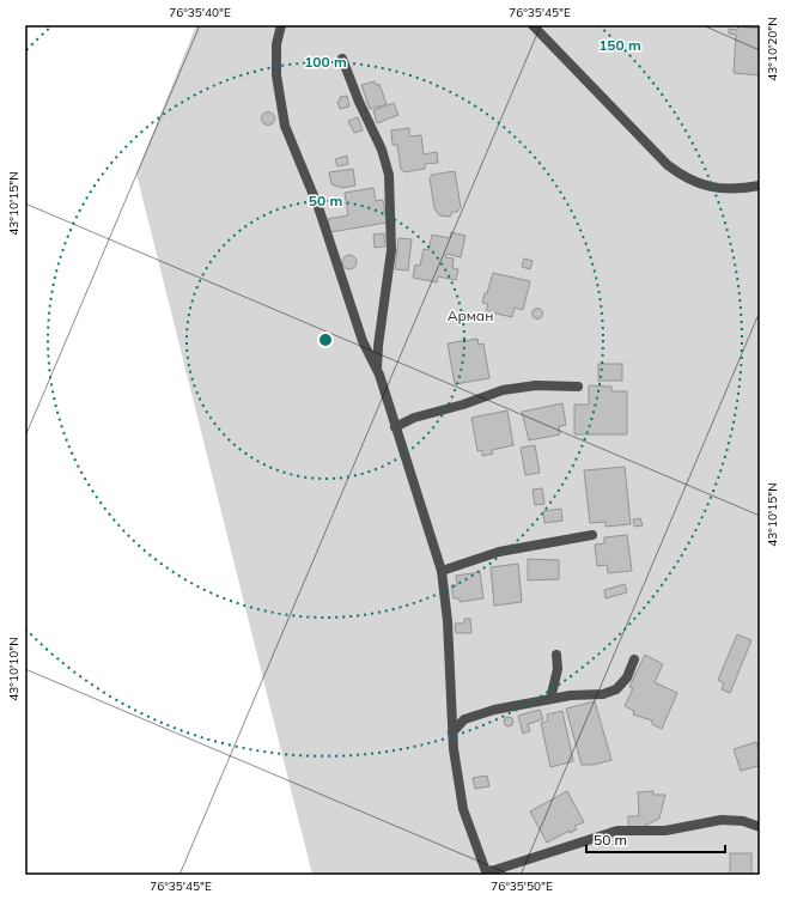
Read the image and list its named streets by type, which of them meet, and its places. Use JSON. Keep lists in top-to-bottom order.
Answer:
{
  "parks": ["Арман"],
  "scale_bar": "50 m",
  "coordinates": [
    "76°35'40\"E",
    "76°35'45\"E",
    "43°10'20\"N",
    "43°10'15\"N",
    "43°10'10\"N",
    "76°35'50\"E"
  ],
  "rings": ["150 m", "100 m", "50 m"]
}
